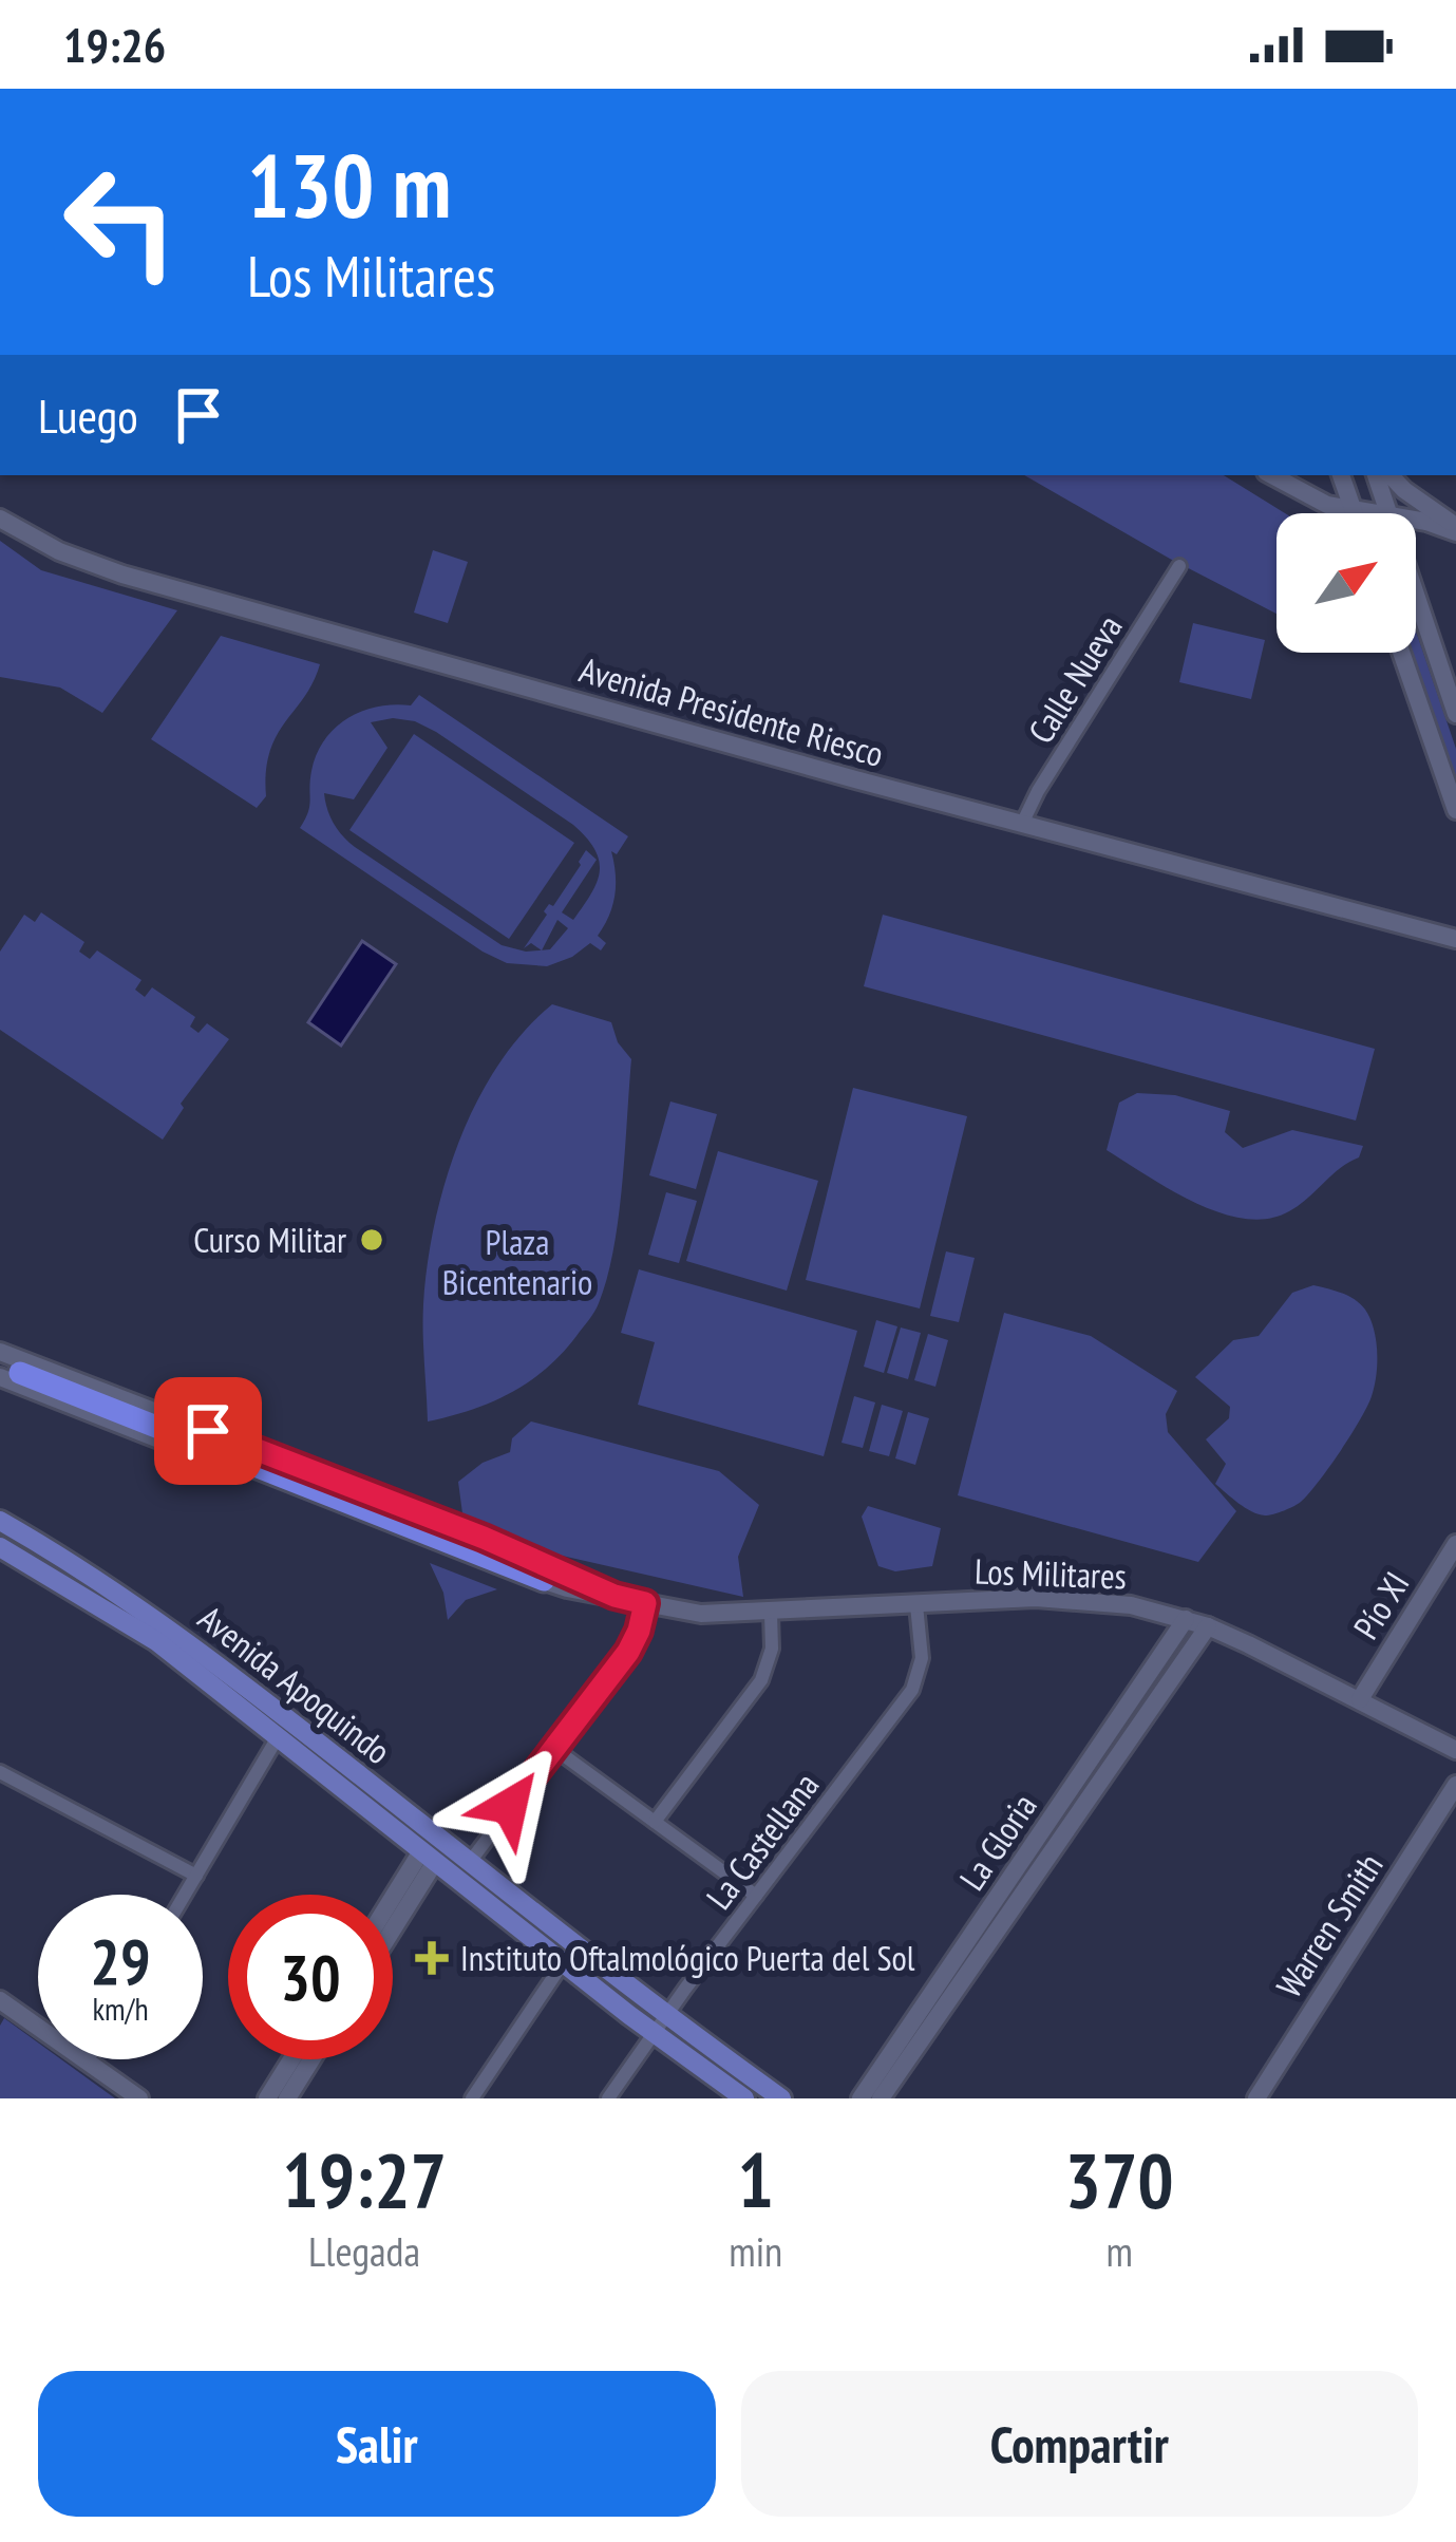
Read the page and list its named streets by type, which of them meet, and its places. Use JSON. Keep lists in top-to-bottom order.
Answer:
{
  "streets": {
    "main road": [
      "Avenida Presidente Riesco",
      "Los Militares",
      "Pío XI",
      "Avenida Apoquindo",
      "La Gloria",
      "Warren Smith"
    ],
    "street": ["Calle Nueva", "La Castellana"]
  },
  "crossings": [
    ["Calle Nueva", "Avenida Presidente Riesco"],
    ["Los Militares", "Pío XI"],
    ["Los Militares", "La Castellana"],
    ["Los Militares", "La Gloria"],
    ["Avenida Apoquindo", "La Castellana"]
  ],
  "parks": ["Plaza Bicentenario"],
  "places": {
    "other": ["Curso Militar"],
    "health": ["Instituto Oftalmológico Puerta del Sol"]
  },
  "north": "top right",
  "page": {
    "status": "19:26",
    "turn": ["130 m", "Los Militares"],
    "then": "Luego",
    "speed": "29 km/h",
    "limit": "30",
    "eta": [
      "19:27",
      "Llegada",
      "1",
      "min",
      "370",
      "m"
    ],
    "buttons": ["Salir", "Compartir"]
  }
}
